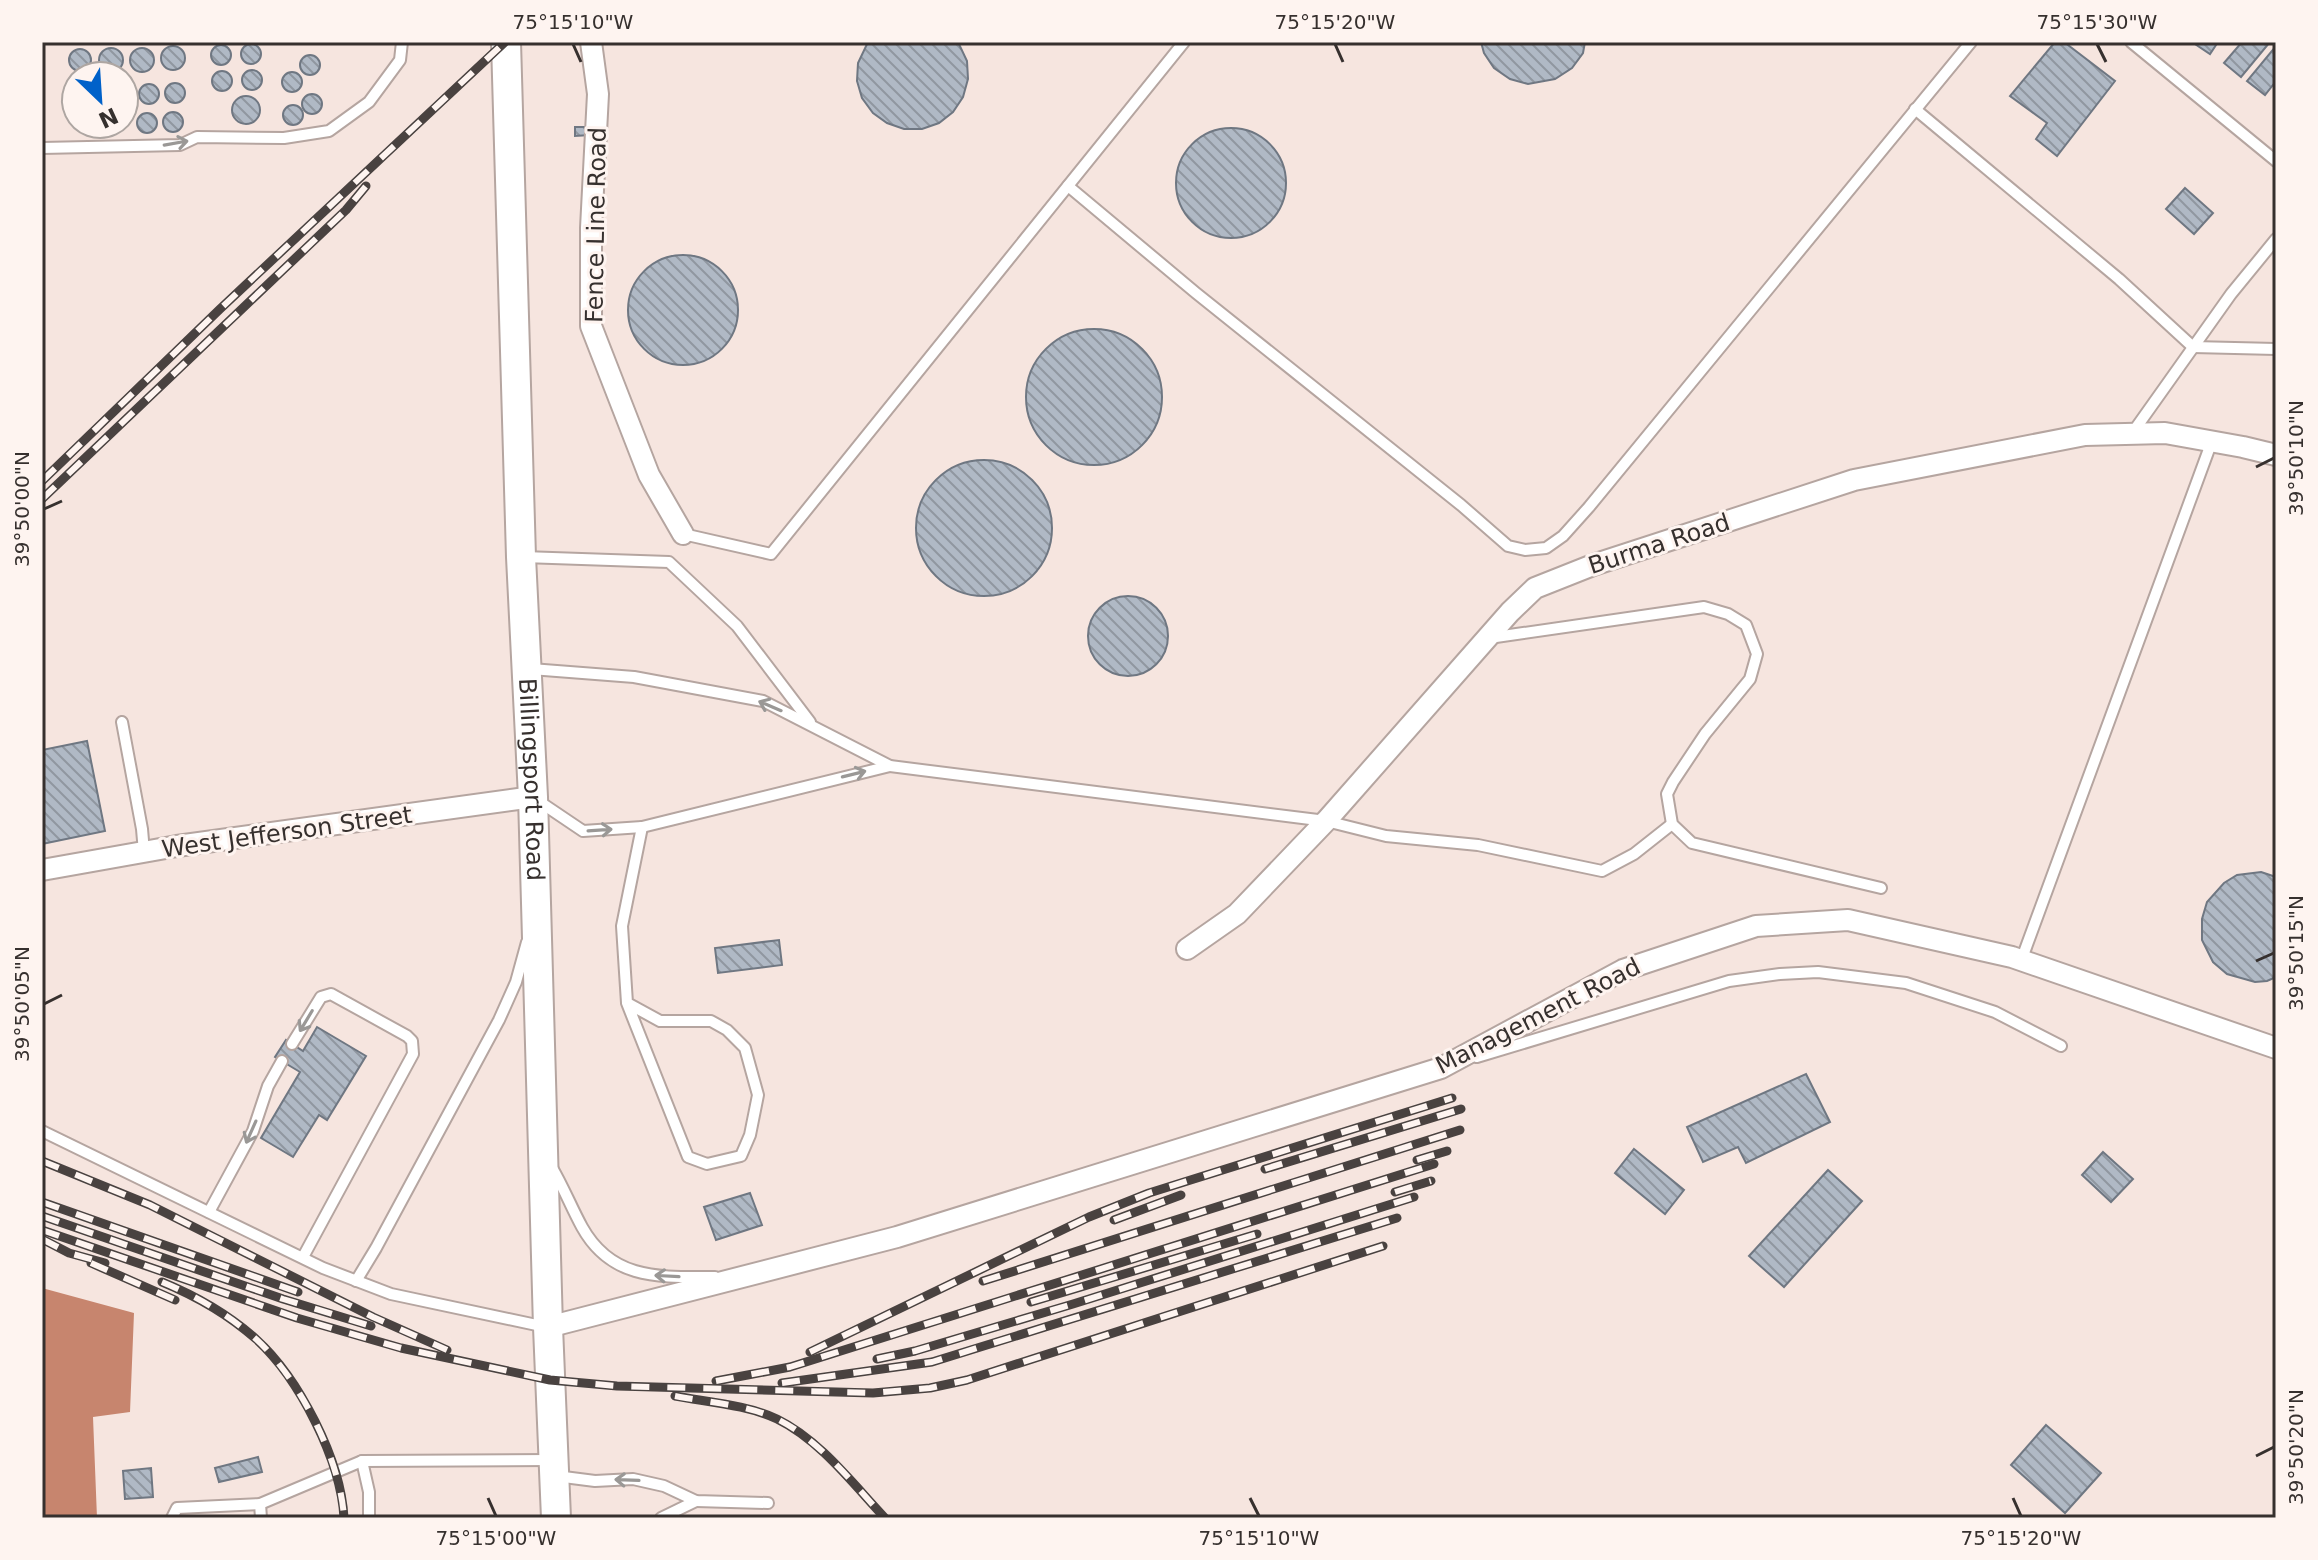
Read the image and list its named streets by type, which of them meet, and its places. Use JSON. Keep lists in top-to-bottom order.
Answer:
{
  "streets": {
    "street": [
      "Fence Line Road",
      "Burma Road",
      "Billingsport Road",
      "West Jefferson Street",
      "Management Road"
    ]
  },
  "crossings": [
    ["Billingsport Road", "West Jefferson Street"],
    ["Billingsport Road", "Management Road"]
  ],
  "north": "bottom right",
  "coordinates": [
    "75°15'10\"W",
    "75°15'20\"W",
    "75°15'30\"W",
    "39°50'10\"N",
    "39°50'00\"N",
    "39°50'15\"N",
    "39°50'05\"N",
    "39°50'20\"N",
    "75°15'00\"W"
  ]
}
